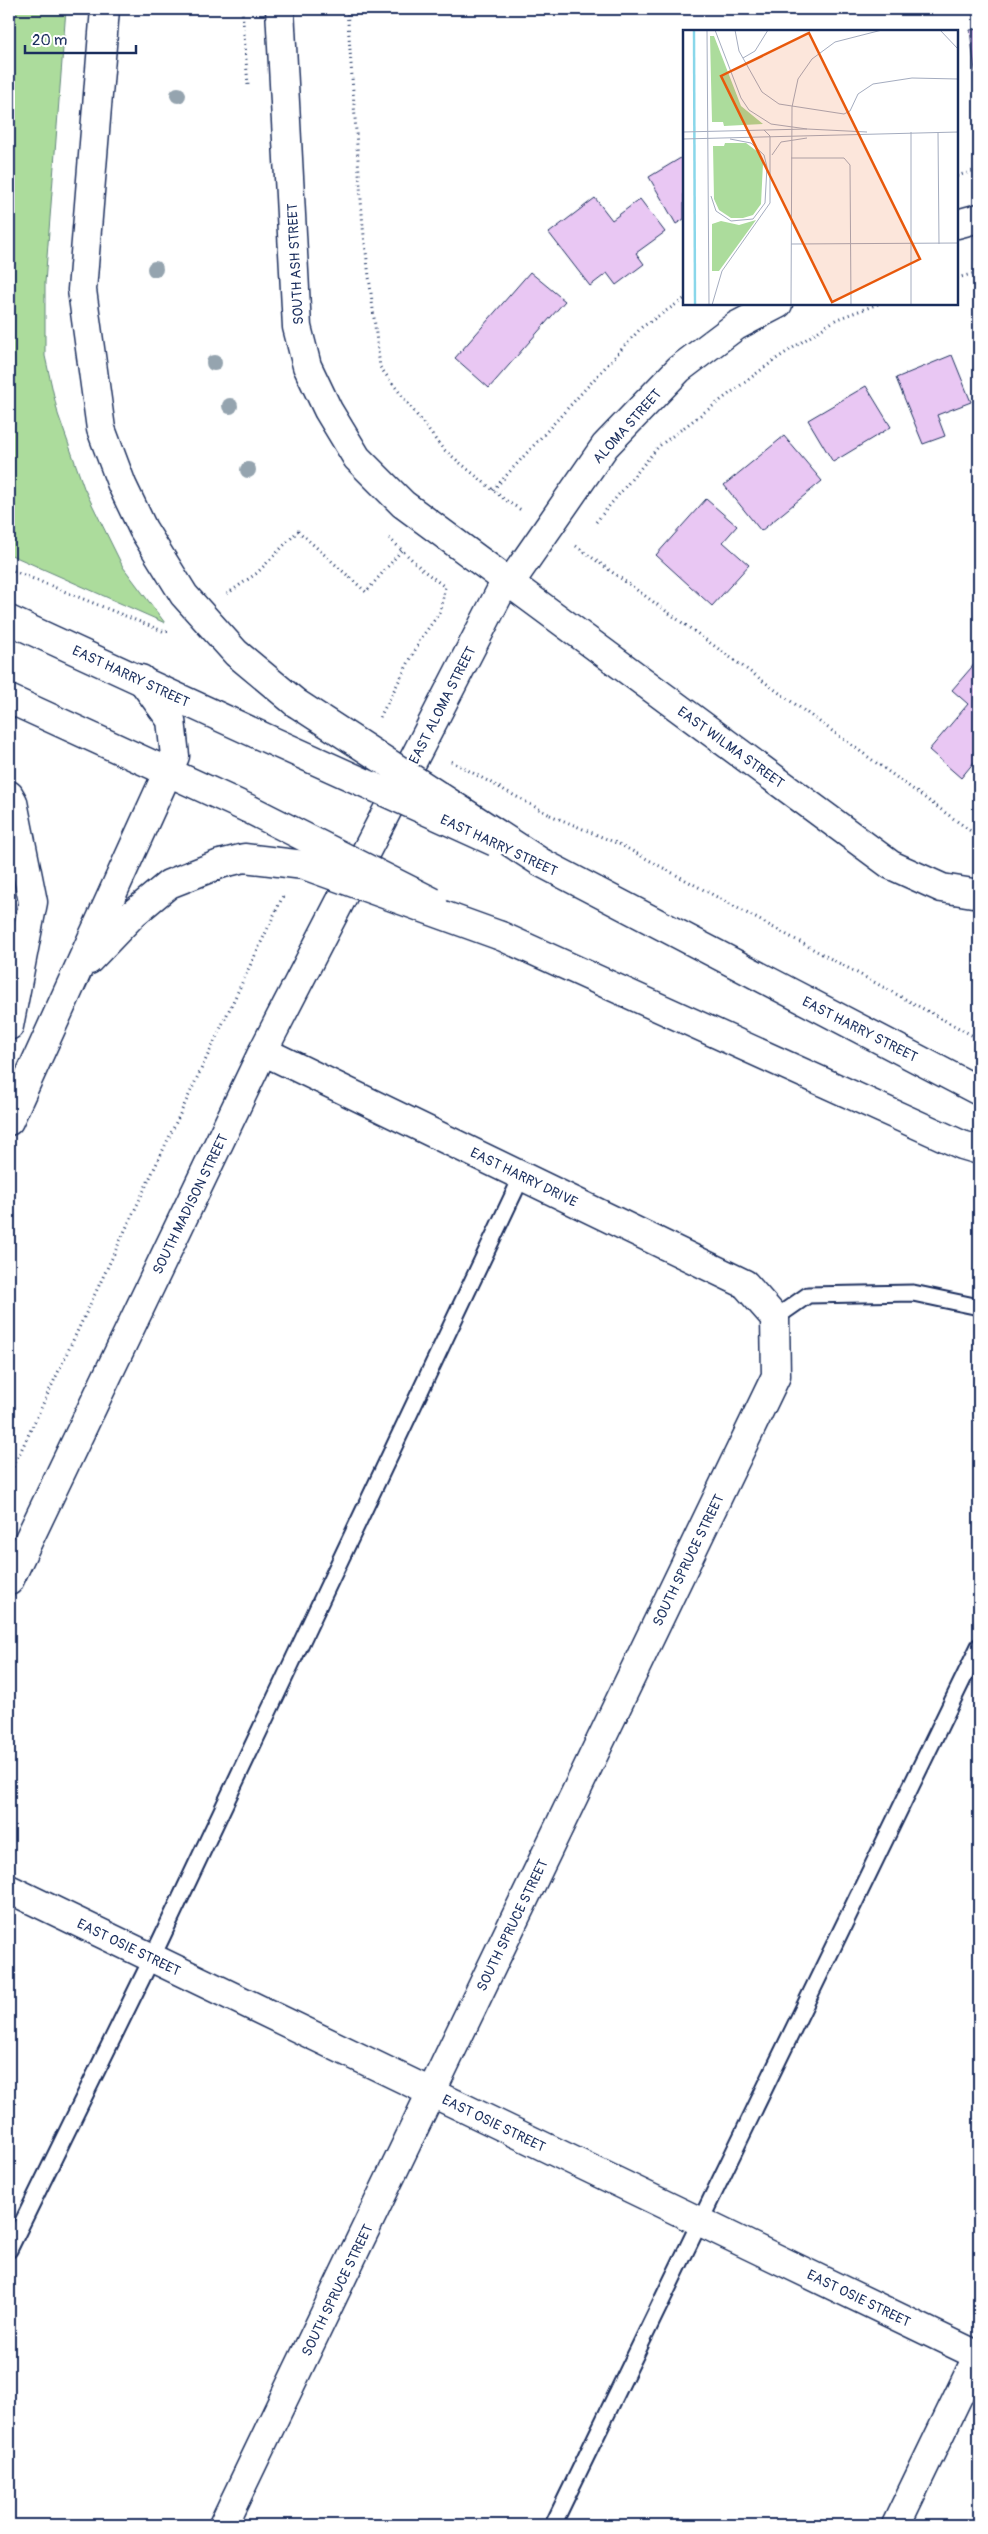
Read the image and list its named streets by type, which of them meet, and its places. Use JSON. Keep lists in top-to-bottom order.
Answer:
{
  "streets": {
    "main road": [
      "SOUTH ASH STREET",
      "ALOMA STREET",
      "EAST HARRY STREET",
      "EAST ALOMA STREET",
      "EAST WILMA STREET",
      "EAST HARRY DRIVE",
      "SOUTH MADISON STREET",
      "SOUTH SPRUCE STREET",
      "EAST OSIE STREET"
    ]
  },
  "crossings": [
    ["SOUTH ASH STREET", "ALOMA STREET"],
    ["SOUTH ASH STREET", "EAST ALOMA STREET"],
    ["SOUTH ASH STREET", "EAST WILMA STREET"],
    ["ALOMA STREET", "EAST ALOMA STREET"],
    ["ALOMA STREET", "EAST WILMA STREET"],
    ["EAST ALOMA STREET", "EAST WILMA STREET"],
    ["EAST ALOMA STREET", "SOUTH MADISON STREET"],
    ["EAST HARRY DRIVE", "SOUTH MADISON STREET"],
    ["EAST HARRY DRIVE", "SOUTH SPRUCE STREET"],
    ["SOUTH SPRUCE STREET", "EAST OSIE STREET"]
  ],
  "scale_bar": "20 m"
}
